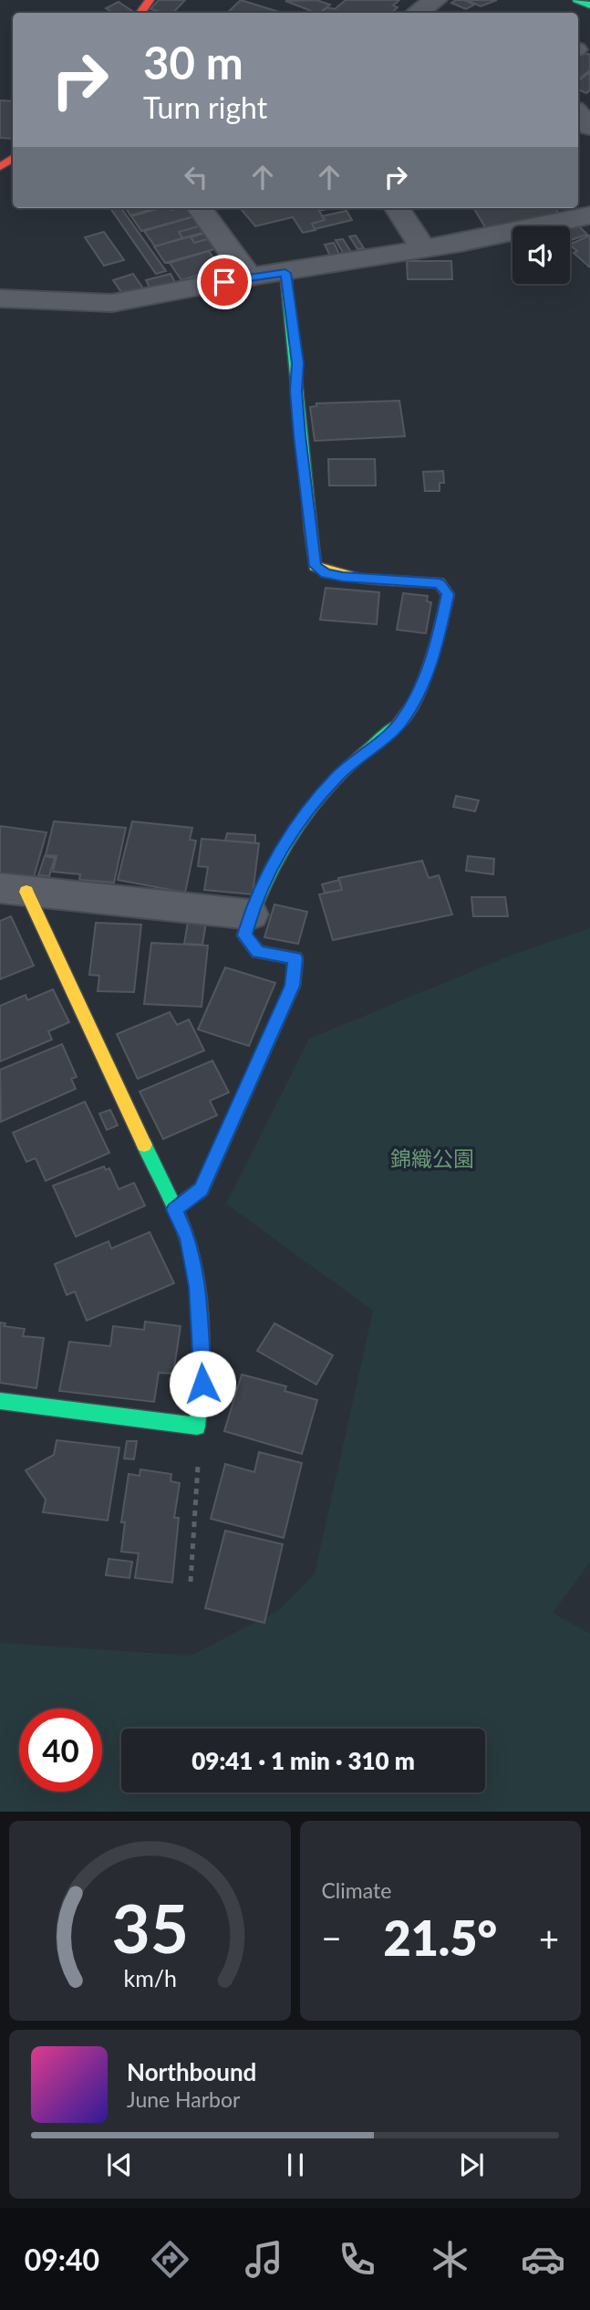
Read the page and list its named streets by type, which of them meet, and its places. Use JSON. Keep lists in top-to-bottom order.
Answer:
{
  "parks": ["錦織公園"],
  "page": {
    "turn": ["30 m", "Turn right"],
    "limit": "40",
    "trip": "09:41 · 1 min · 310 m",
    "tile": "Climate",
    "heat": ["−", "21.5°", "+"],
    "song": ["Northbound", "June Harbor"],
    "tabs": "09:40",
    "gauge": ["35", "km/h"]
  }
}
